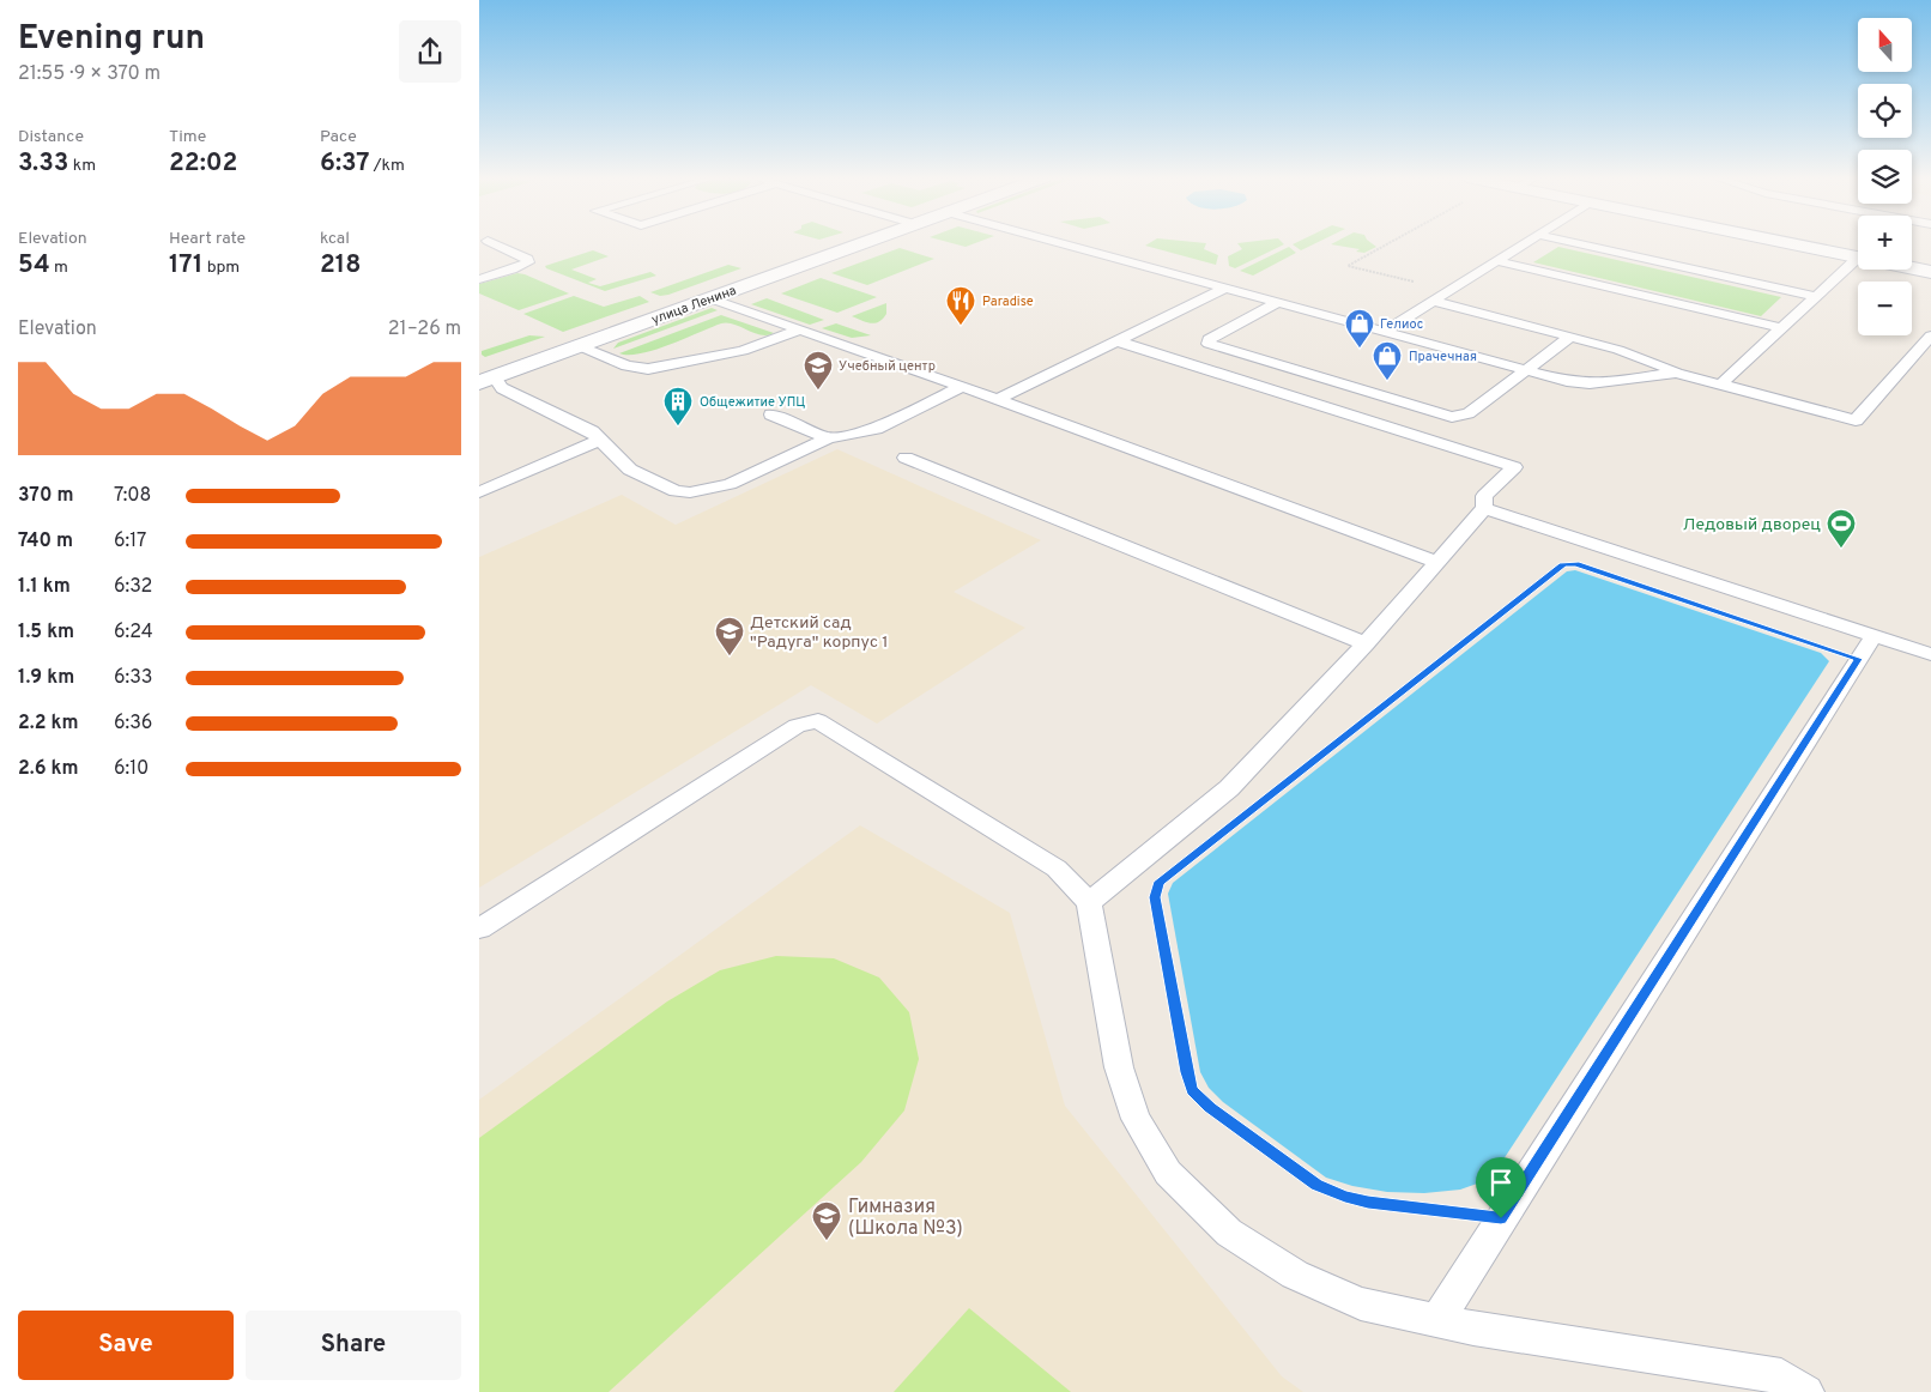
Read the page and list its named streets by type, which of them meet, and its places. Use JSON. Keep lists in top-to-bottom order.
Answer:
{
  "streets": {
    "street": ["улица Ленина"]
  },
  "places": {
    "restaurant": ["Paradise"],
    "shop": ["Гелиос", "Прачечная"],
    "school or university": ["Учебный центр", "Детский сад \"Радуга\" корпус 1", "Гимназия (Школа №3)"],
    "building": ["Общежитие УПЦ"],
    "sports": ["Ледовый дворец"]
  },
  "north": "top",
  "page": {
    "heading": ["Evening run", "21:55 · 9 × 370 m"],
    "map_buttons": ["+", "−"],
    "stats": [
      ["Distance", "3.33 km"],
      ["Time", "22:02"],
      ["Pace", "6:37 /km"],
      ["Elevation", "54 m"],
      ["Heart rate", "171 bpm"],
      ["kcal", "218"]
    ],
    "chart": ["Elevation", "21–26 m"],
    "list": [
      {
        "name": "370 m",
        "note": "7:08"
      },
      {
        "name": "740 m",
        "note": "6:17"
      },
      {
        "name": "1.1 km",
        "note": "6:32"
      },
      {
        "name": "1.5 km",
        "note": "6:24"
      },
      {
        "name": "1.9 km",
        "note": "6:33"
      },
      {
        "name": "2.2 km",
        "note": "6:36"
      },
      {
        "name": "2.6 km",
        "note": "6:10"
      }
    ],
    "buttons": ["Save", "Share"]
  }
}
